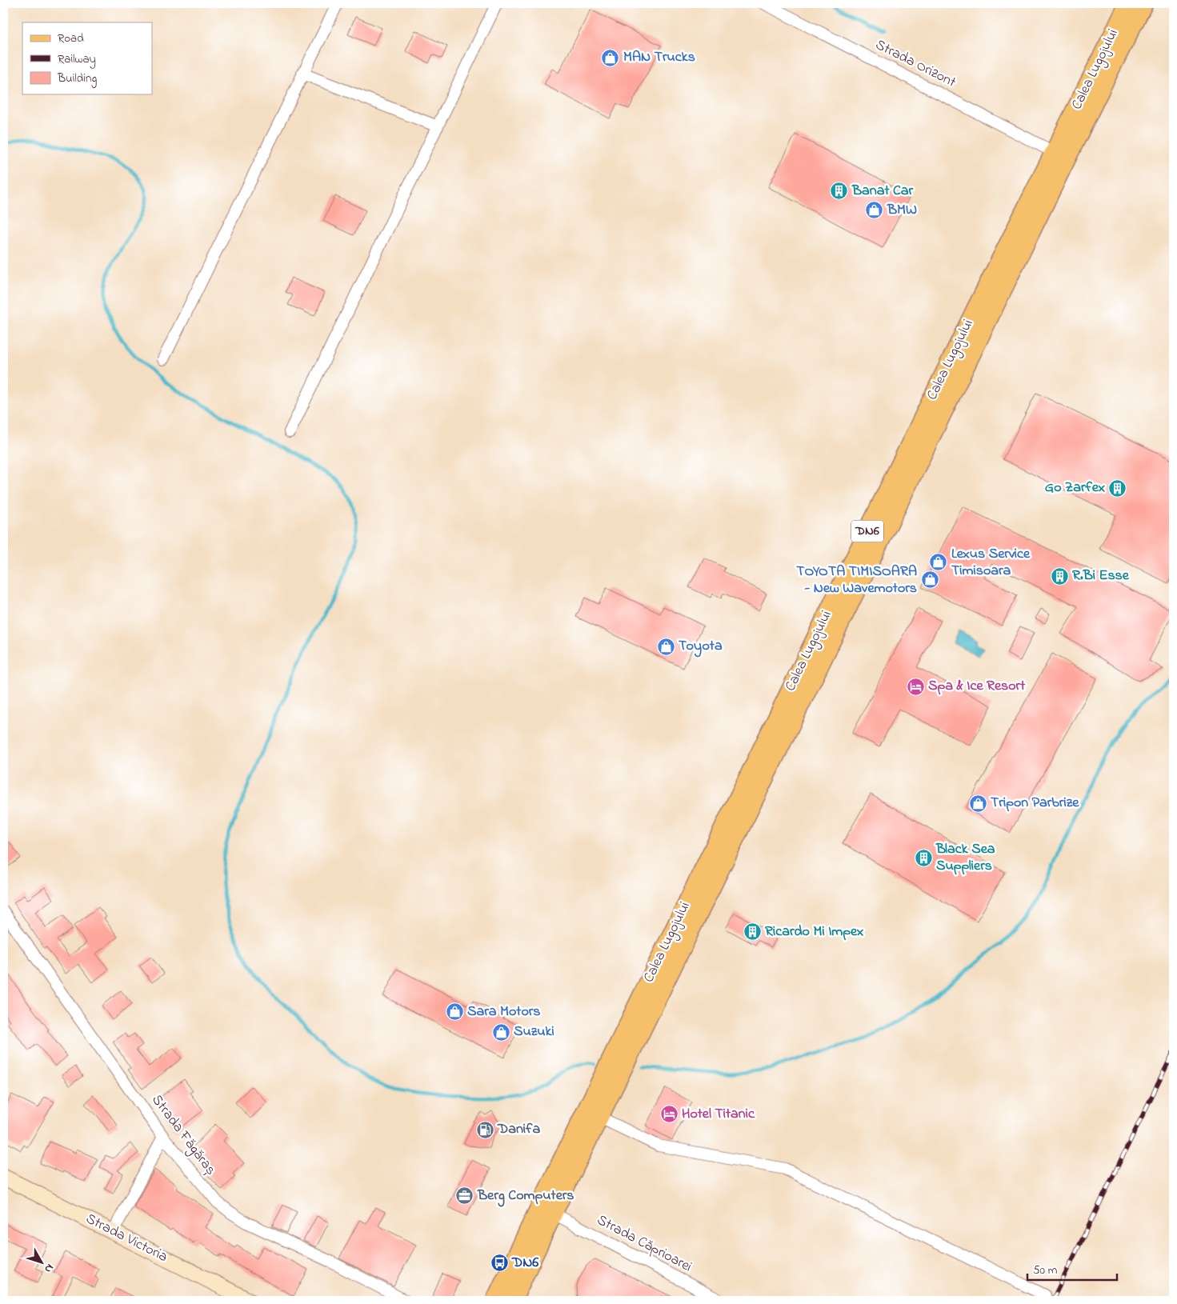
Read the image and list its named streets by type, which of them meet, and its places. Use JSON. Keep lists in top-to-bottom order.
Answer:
{
  "streets": {
    "main road": ["Calea Lugojului", "DN6"],
    "street": [
      "Strada Orizont",
      "Strada Făgăraș",
      "Strada Victoria",
      "Strada Căprioarei"
    ]
  },
  "crossings": [
    ["Strada Orizont", "Calea Lugojului"],
    ["Calea Lugojului", "Strada Căprioarei"]
  ],
  "places": {
    "shop": [
      "MAN Trucks",
      "BMW",
      "Lexus Service Timisoara",
      "TOYOTA TIMISOARA - New Wavemotors",
      "Toyota",
      "Tripon Parbrize",
      "Sara Motors",
      "Suzuki"
    ],
    "building": [
      "Banat Car",
      "Go Zarfex",
      "R.Bi Esse",
      "Black Sea Suppliers",
      "Ricardo Mi Impex"
    ],
    "hotel": ["Spa & Ice Resort", "Hotel Titanic"],
    "fuel station": ["Danifa"],
    "office": ["Berg Computers"],
    "bus stop": ["DN6"]
  },
  "legend": ["Road", "Railway", "Building"],
  "scale_bar": "50 m",
  "north": "bottom right"
}
